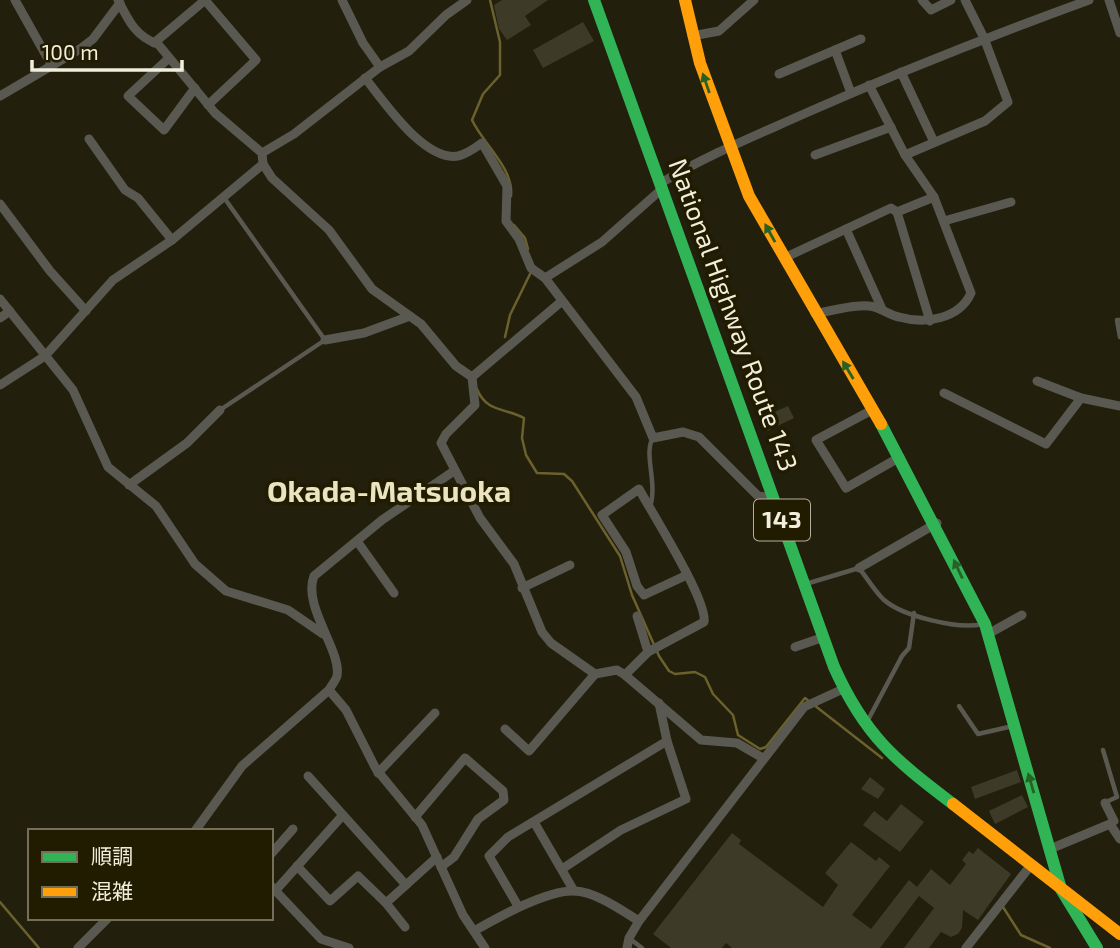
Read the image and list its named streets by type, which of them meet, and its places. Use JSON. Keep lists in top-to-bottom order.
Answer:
{
  "streets": {
    "main road": ["National Highway Route 143", "143"]
  },
  "districts": ["Okada-Matsuoka"],
  "legend": ["順調", "混雑"],
  "scale_bar": "100 m"
}
